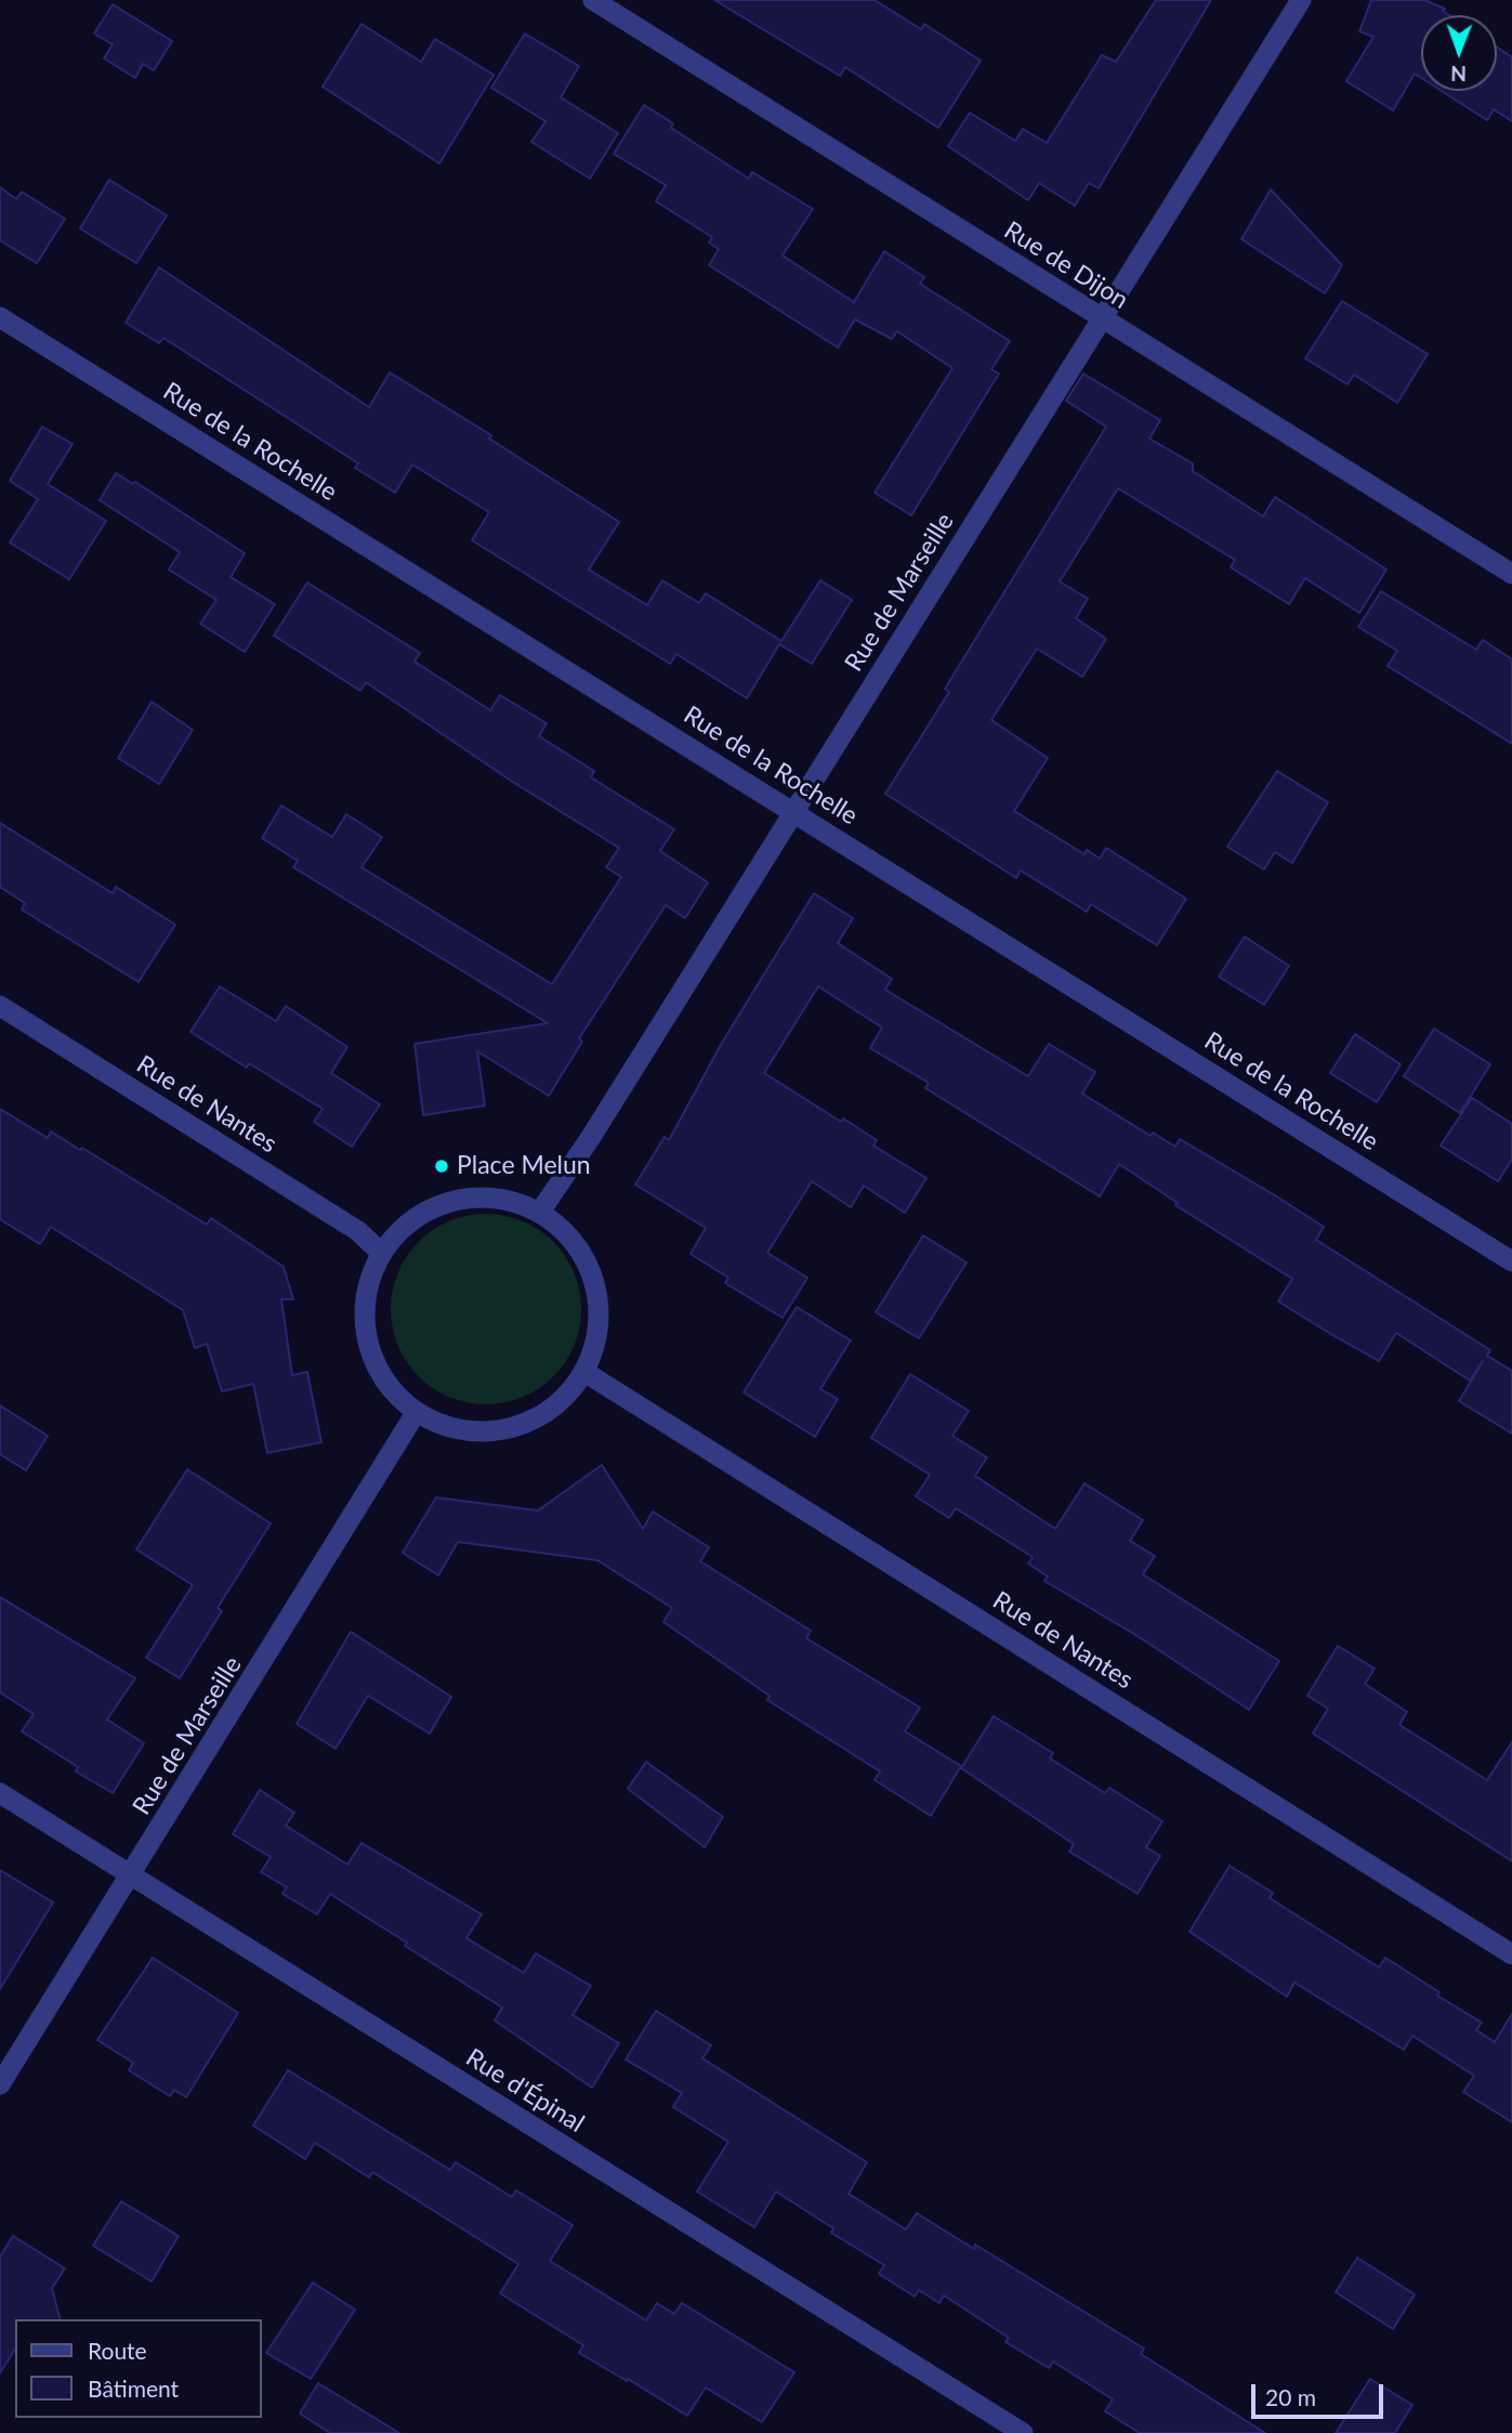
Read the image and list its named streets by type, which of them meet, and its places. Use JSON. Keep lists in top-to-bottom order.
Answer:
{
  "streets": {
    "street": [
      "Rue de Dijon",
      "Rue de la Rochelle",
      "Rue de Marseille",
      "Rue de Nantes",
      "Rue d'Épinal"
    ]
  },
  "crossings": [
    ["Rue de Dijon", "Rue de Marseille"],
    ["Rue de la Rochelle", "Rue de Marseille"],
    ["Rue de Marseille", "Rue de Nantes"],
    ["Rue de Marseille", "Rue d'Épinal"]
  ],
  "places": ["Place Melun"],
  "legend": ["Route", "Bâtiment"],
  "scale_bar": "20 m",
  "north": "bottom"
}
